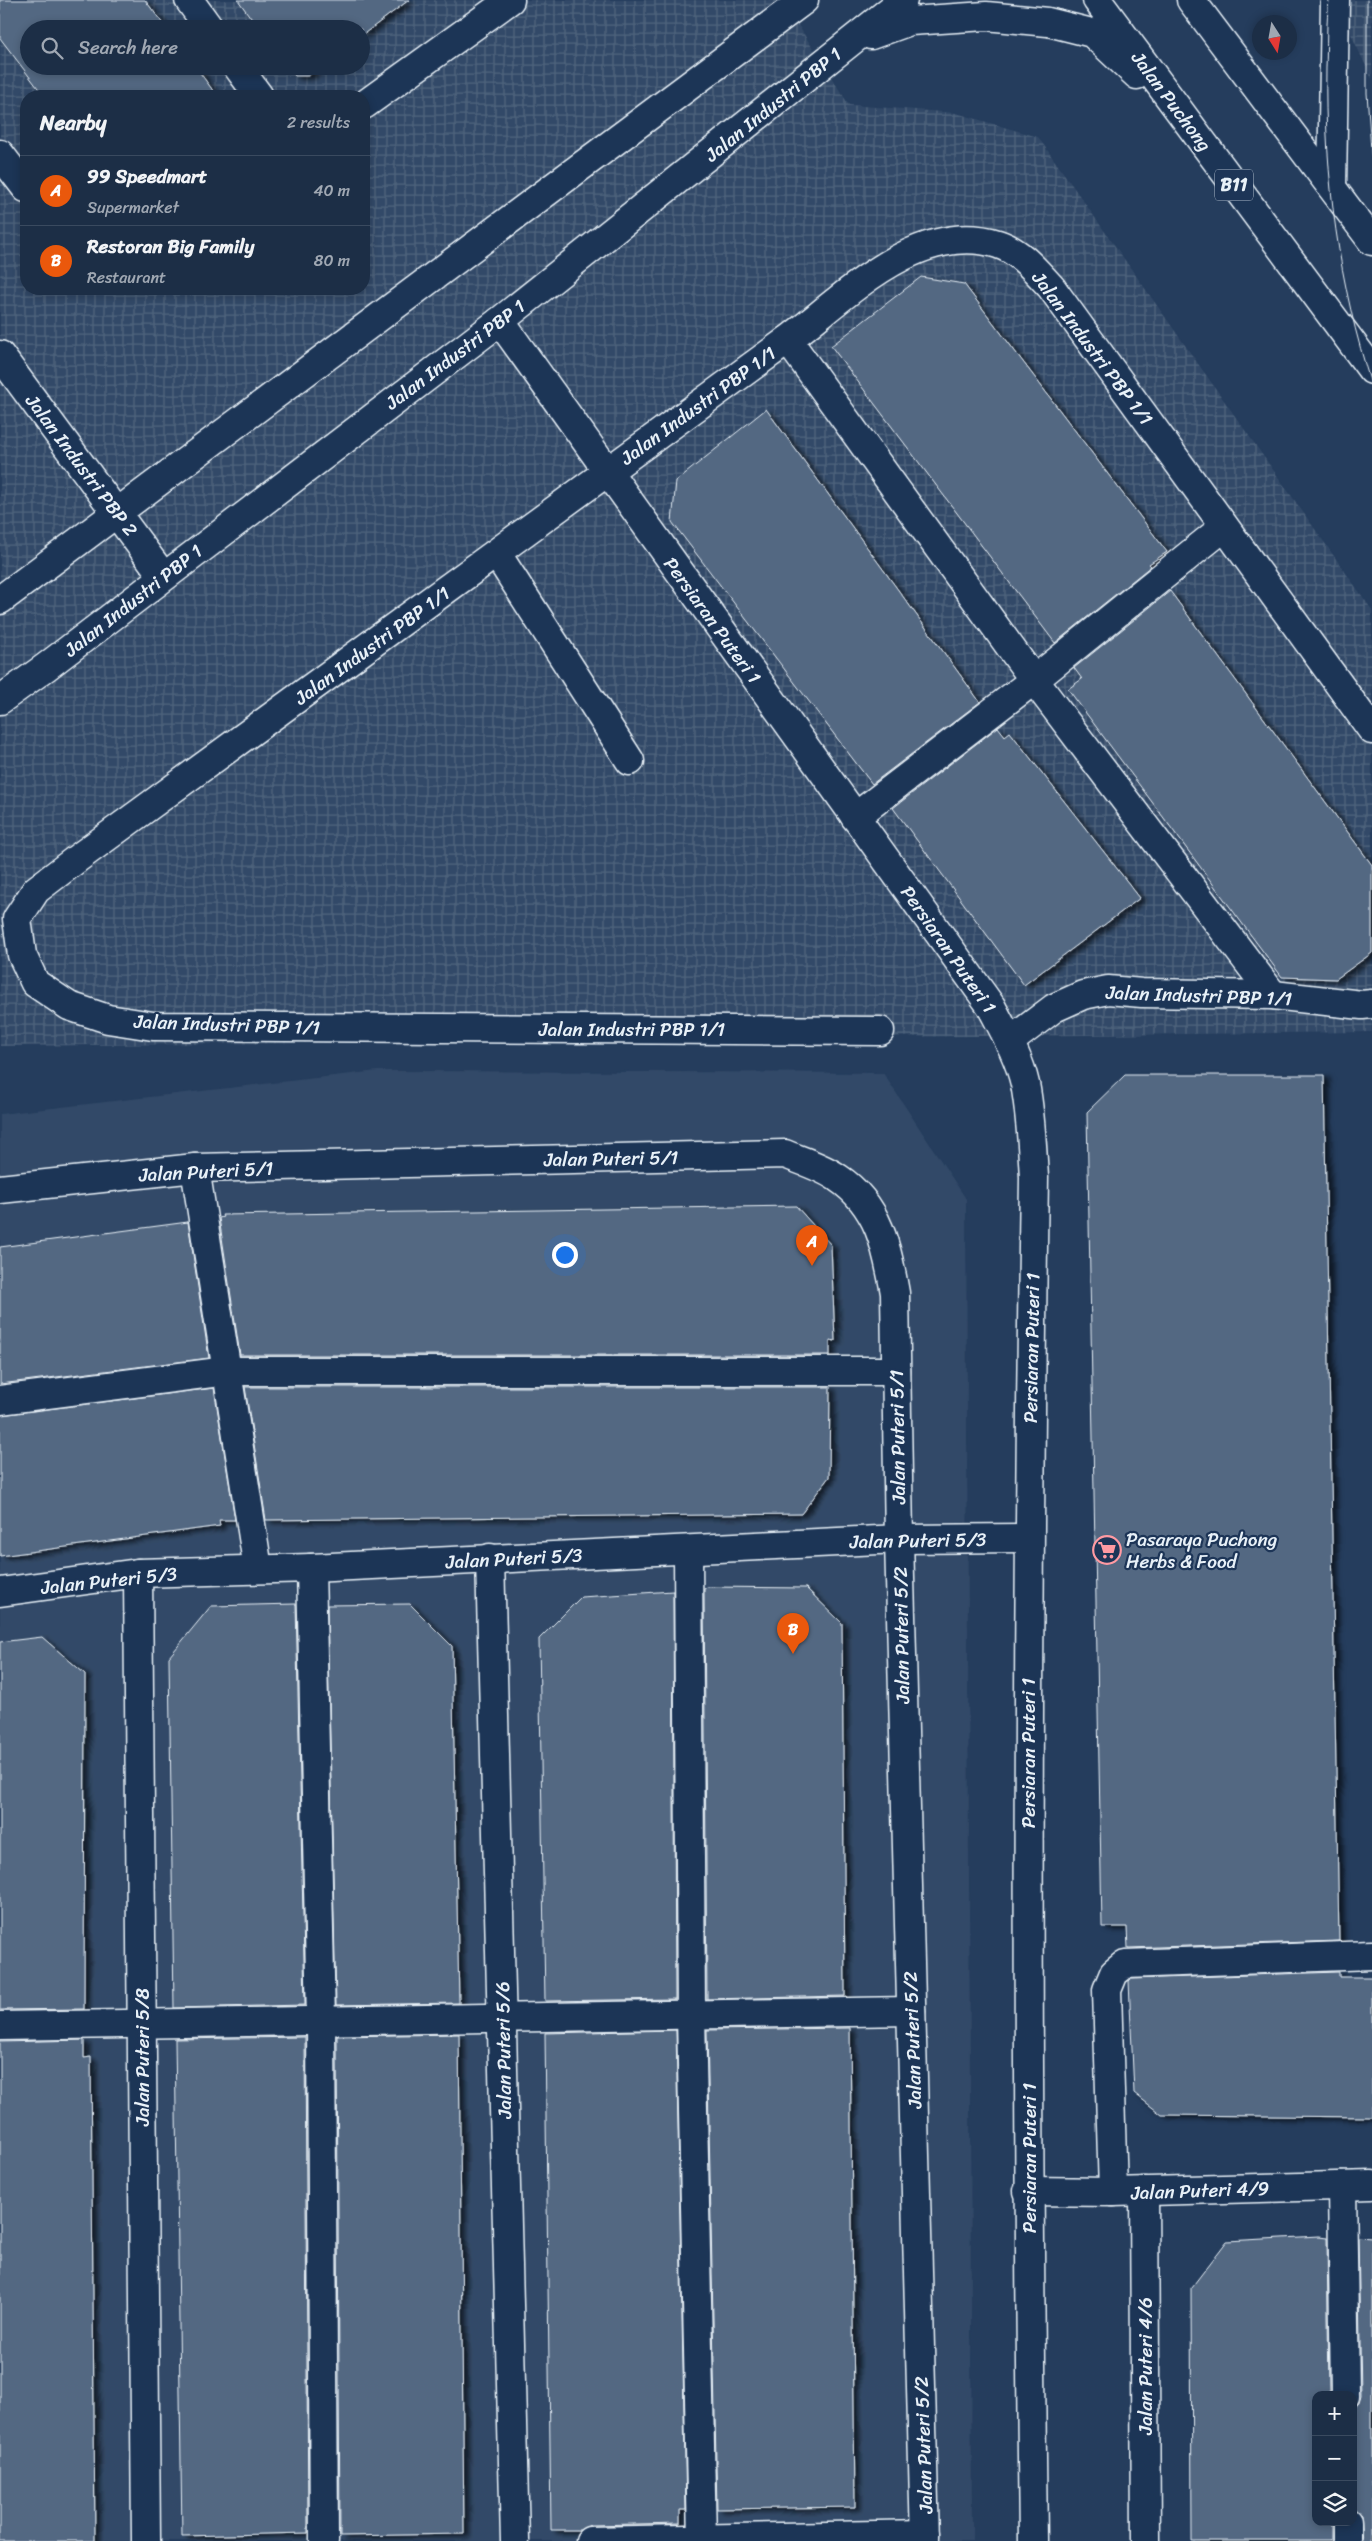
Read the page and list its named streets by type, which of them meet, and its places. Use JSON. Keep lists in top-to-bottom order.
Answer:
{
  "streets": {
    "street": [
      "Jalan Puchong",
      "Jalan Industri PBP 1",
      "B11",
      "Jalan Industri PBP 1/1",
      "Jalan Industri PBP 2",
      "Persiaran Puteri 1",
      "Jalan Puteri 5/1",
      "Jalan Puteri 5/3",
      "Jalan Puteri 5/2",
      "Jalan Puteri 5/6",
      "Jalan Puteri 5/8",
      "Jalan Puteri 4/9",
      "Jalan Puteri 4/6"
    ]
  },
  "crossings": [
    ["Jalan Industri PBP 1", "Jalan Industri PBP 2"],
    ["Jalan Industri PBP 1", "Persiaran Puteri 1"],
    ["Jalan Industri PBP 1/1", "Persiaran Puteri 1"],
    ["Persiaran Puteri 1", "Jalan Puteri 5/3"],
    ["Persiaran Puteri 1", "Jalan Puteri 4/9"],
    ["Jalan Puteri 5/1", "Jalan Puteri 5/3"],
    ["Jalan Puteri 5/1", "Jalan Puteri 5/2"],
    ["Jalan Puteri 5/3", "Jalan Puteri 5/2"],
    ["Jalan Puteri 5/3", "Jalan Puteri 5/6"],
    ["Jalan Puteri 5/3", "Jalan Puteri 5/8"],
    ["Jalan Puteri 4/9", "Jalan Puteri 4/6"]
  ],
  "places": {
    "supermarket": ["Pasaraya Puchong Herbs & Food"]
  },
  "north": "bottom",
  "page": {
    "search": "Search here",
    "heading": ["Nearby", "2 results"],
    "list": [
      {
        "mark": "A",
        "name": "99 Speedmart",
        "note": "Supermarket",
        "value": "40 m"
      },
      {
        "mark": "B",
        "name": "Restoran Big Family",
        "note": "Restaurant",
        "value": "80 m"
      }
    ],
    "pins": ["A", "B"],
    "map_buttons": ["+", "−"]
  }
}
